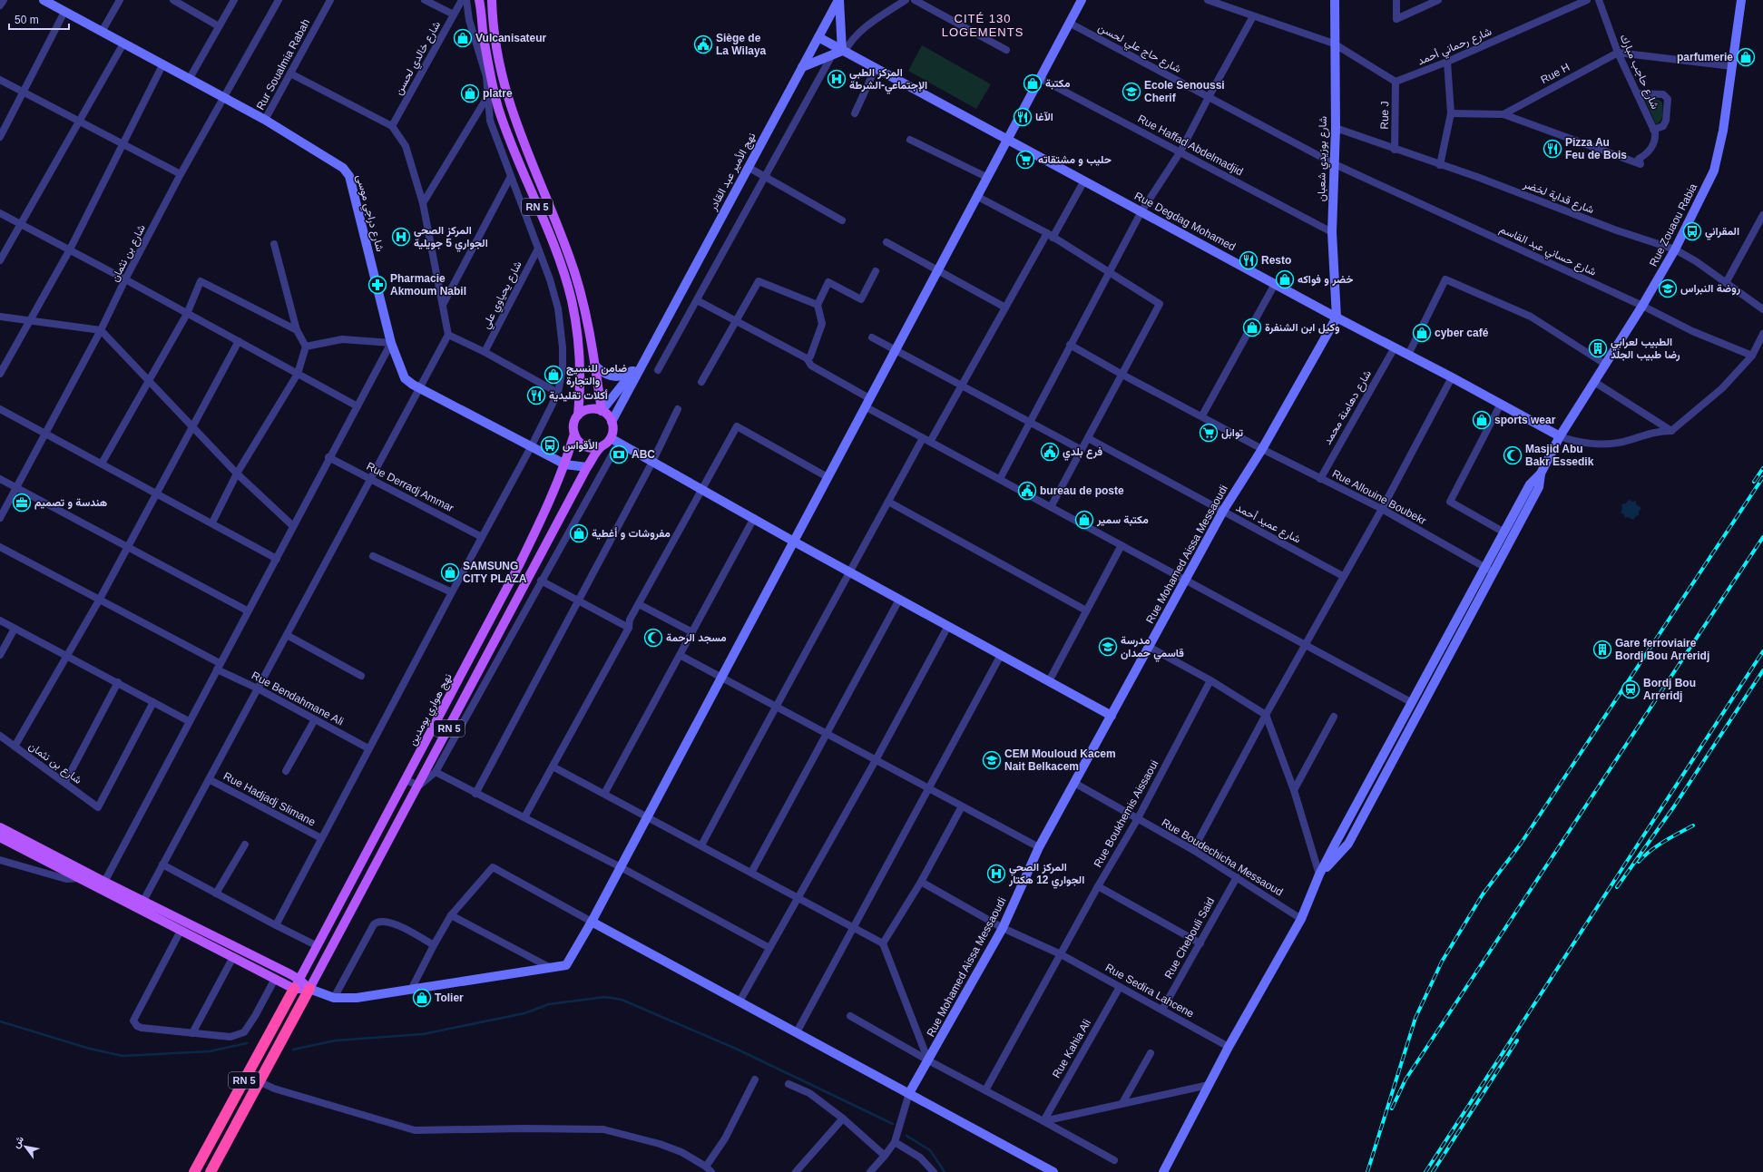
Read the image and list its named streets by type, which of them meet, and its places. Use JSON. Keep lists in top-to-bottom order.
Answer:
{
  "streets": {
    "highway": ["RN 5"],
    "main road": ["نهج هواري بومدين"],
    "street": [
      "شارع رحماني أحمد",
      "شارع حاج علي لحسن",
      "شارع خالدي لحسن",
      "Rur Soualmia Rabah",
      "شارع حاجب مبارك",
      "Rue H",
      "Rue J",
      "Rue Haffad Abdelmadjid",
      "شارع بوزيدي شعبان",
      "نهج الأمير عبد القادر",
      "شارع قداية لخضر",
      "شارع دراجي موسى",
      "Rue Degdag Mohamed",
      "Rue Zouaou Rabia",
      "شارع حساني عبد القاسم",
      "شارع بن نثمان",
      "شارع يحياوي علي",
      "شارع دهامنة محمد",
      "Rue Derradj Ammar",
      "Rue Allouine Boubekr",
      "شارع عميد أحمد",
      "Rue Mohamed Aissa Messaoudi",
      "Rue Bendahmane Ali",
      "Rue Hadjadj Slimane",
      "Rue Boukhemis Aissaoui",
      "Rue Boudechicha Messaoud",
      "Rue Chebouli Said",
      "Rue Sedira Lahcene",
      "Rue Kahia Ali"
    ]
  },
  "crossings": [
    ["شارع رحماني أحمد", "Rue J"],
    ["شارع حاج علي لحسن", "شارع بوزيدي شعبان"],
    ["شارع حاج علي لحسن", "شارع حساني عبد القاسم"],
    ["Rur Soualmia Rabah", "شارع دراجي موسى"],
    ["شارع حاجب مبارك", "Rue H"],
    ["Rue J", "شارع قداية لخضر"],
    ["Rue Haffad Abdelmadjid", "شارع بوزيدي شعبان"],
    ["شارع بوزيدي شعبان", "شارع قداية لخضر"],
    ["شارع بوزيدي شعبان", "Rue Degdag Mohamed"],
    ["شارع بوزيدي شعبان", "شارع حساني عبد القاسم"],
    ["شارع بوزيدي شعبان", "Rue Mohamed Aissa Messaoudi"],
    ["نهج الأمير عبد القادر", "RN 5"],
    ["نهج الأمير عبد القادر", "Rue Degdag Mohamed"],
    ["نهج الأمير عبد القادر", "نهج هواري بومدين"],
    ["شارع قداية لخضر", "Rue Zouaou Rabia"],
    ["RN 5", "شارع دراجي موسى"],
    ["RN 5", "نهج هواري بومدين"],
    ["شارع دراجي موسى", "شارع بن نثمان"],
    ["شارع دراجي موسى", "نهج هواري بومدين"],
    ["Rue Degdag Mohamed", "Rue Zouaou Rabia"],
    ["Rue Degdag Mohamed", "شارع دهامنة محمد"],
    ["Rue Degdag Mohamed", "Rue Mohamed Aissa Messaoudi"],
    ["Rue Zouaou Rabia", "شارع حساني عبد القاسم"],
    ["شارع دهامنة محمد", "Rue Allouine Boubekr"],
    ["Rue Allouine Boubekr", "Rue Mohamed Aissa Messaoudi"],
    ["شارع عميد أحمد", "Rue Mohamed Aissa Messaoudi"],
    ["Rue Mohamed Aissa Messaoudi", "Rue Boudechicha Messaoud"],
    ["Rue Mohamed Aissa Messaoudi", "Rue Sedira Lahcene"],
    ["Rue Boukhemis Aissaoui", "Rue Boudechicha Messaoud"],
    ["Rue Boukhemis Aissaoui", "Rue Sedira Lahcene"],
    ["Rue Boudechicha Messaoud", "Rue Chebouli Said"],
    ["Rue Chebouli Said", "Rue Sedira Lahcene"],
    ["Rue Sedira Lahcene", "Rue Kahia Ali"]
  ],
  "districts": ["CITÉ 130 LOGEMENTS"],
  "places": {
    "shop": [
      "Vulcanisateur",
      "parfumerie",
      "مكتبة",
      "platre",
      "خضر و فواكه",
      "وكيل ابن الشنفرة",
      "cyber café",
      "ضامن للنسيج والتجارة",
      "sports wear",
      "مكتبة سمير",
      "مفروشات و أغطية",
      "SAMSUNG CITY PLAZA",
      "Tolier"
    ],
    "public building": ["Siège de La Wilaya", "فرع بلدي", "bureau de poste"],
    "hospital": ["المركز الطبي الإجتماعي-الشرطة", "المركز الصحي الجواري 5 جويلية", "المركز الصحي الجواري 12 هكتار"],
    "school or university": [
      "Ecole Senoussi Cherif",
      "روضة النبراس",
      "مدرسة قاسمي حمدان",
      "CEM Mouloud Kacem Nait Belkacem"
    ],
    "restaurant": [
      "الآغا",
      "Pizza Au Feu de Bois",
      "Resto",
      "أكلات تقليدية"
    ],
    "supermarket": ["حليب و مشتقاته", "توابل"],
    "bus stop": ["المقراني", "الأقواس"],
    "pharmacy": ["Pharmacie Akmoum Nabil"],
    "building": ["الطبيب لعرابي رضا طبيب الجلد", "Gare ferroviaire Bordj Bou Arreridj"],
    "bank": ["ABC"],
    "mosque": ["Masjid Abu Bakr Essedik", "مسجد الرحمة"],
    "office": ["هندسة و تصميم"],
    "station": ["Bordj Bou Arreridj"]
  },
  "scale_bar": "50 m",
  "north": "top left"
}
